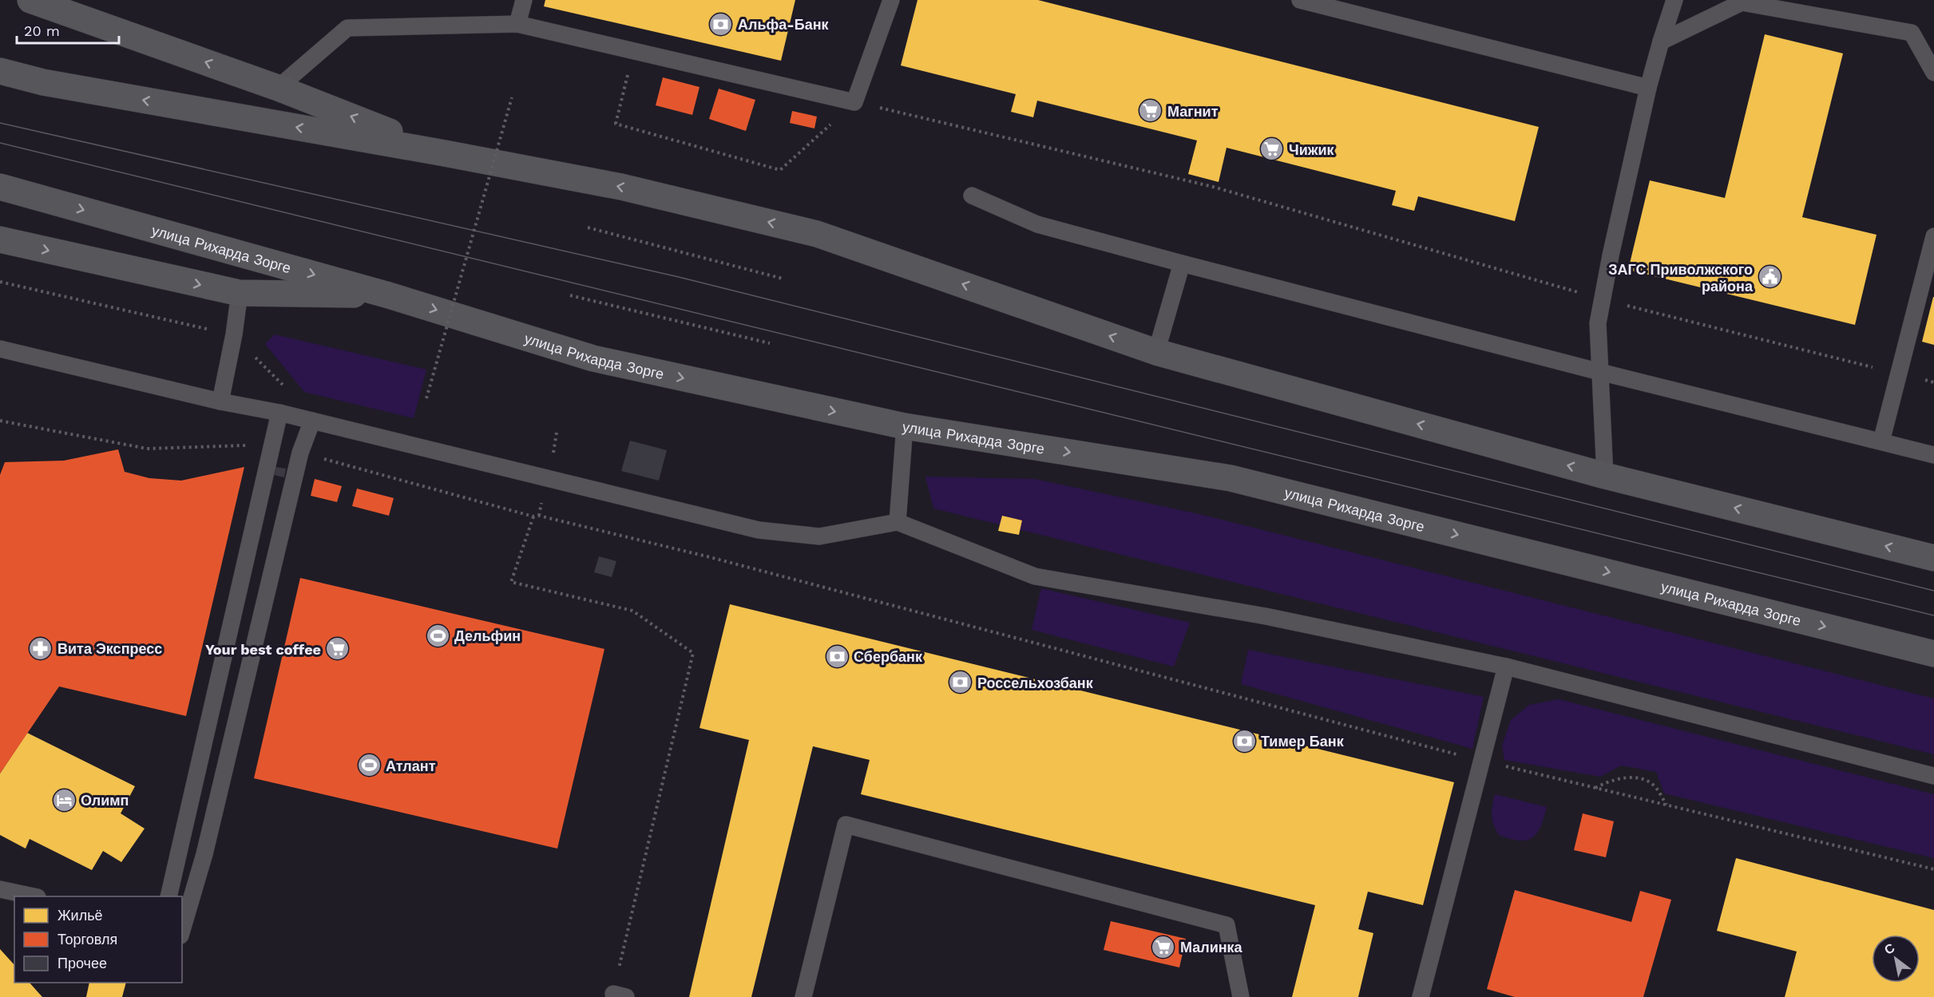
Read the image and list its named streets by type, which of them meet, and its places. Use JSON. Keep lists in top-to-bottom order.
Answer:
{
  "streets": {
    "main road": ["улица Рихарда Зорге"]
  },
  "places": {
    "bank": [
      "Альфа-Банк",
      "Сбербанк",
      "Россельхозбанк",
      "Тимер Банк"
    ],
    "supermarket": [
      "Магнит",
      "Чижик",
      "Your best coffee",
      "Малинка"
    ],
    "public building": ["ЗАГС Приволжского района"],
    "sports": ["Дельфин", "Атлант"],
    "pharmacy": ["Вита Экспресс"],
    "hotel": ["Олимп"]
  },
  "legend": ["Жильё", "Торговля", "Прочее"],
  "scale_bar": "20 m",
  "north": "top left"
}
